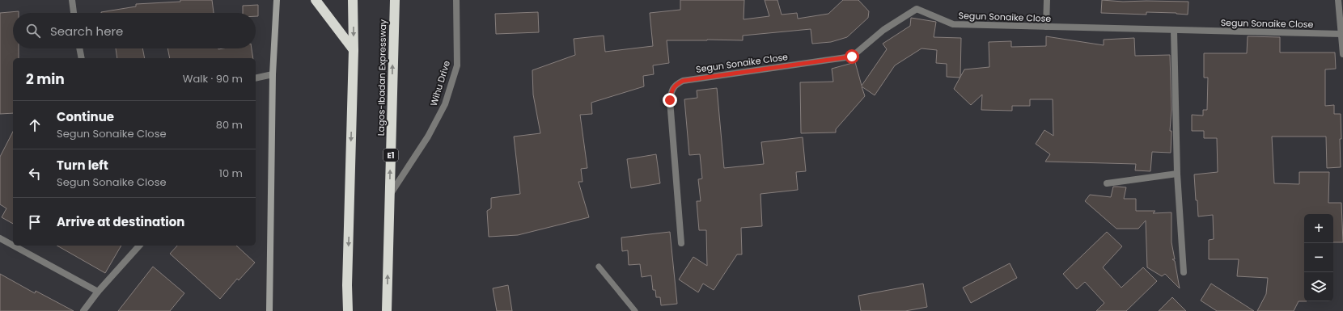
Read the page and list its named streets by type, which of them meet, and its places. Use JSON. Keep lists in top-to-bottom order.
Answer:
{
  "streets": {
    "highway": ["Lagos-Ibadan Expressway", "E1"],
    "street": ["Segun Sonaike Close", "Wihu Drive"]
  },
  "crossings": [
    ["Lagos-Ibadan Expressway", "Wihu Drive"]
  ],
  "page": {
    "search": "Search here",
    "heading": ["2 min", "Walk · 90 m"],
    "list": [
      ["Continue", "Segun Sonaike Close", "80 m"],
      ["Turn left", "Segun Sonaike Close", "10 m"],
      "Arrive at destination"
    ],
    "map_buttons": ["+", "−"]
  }
}
